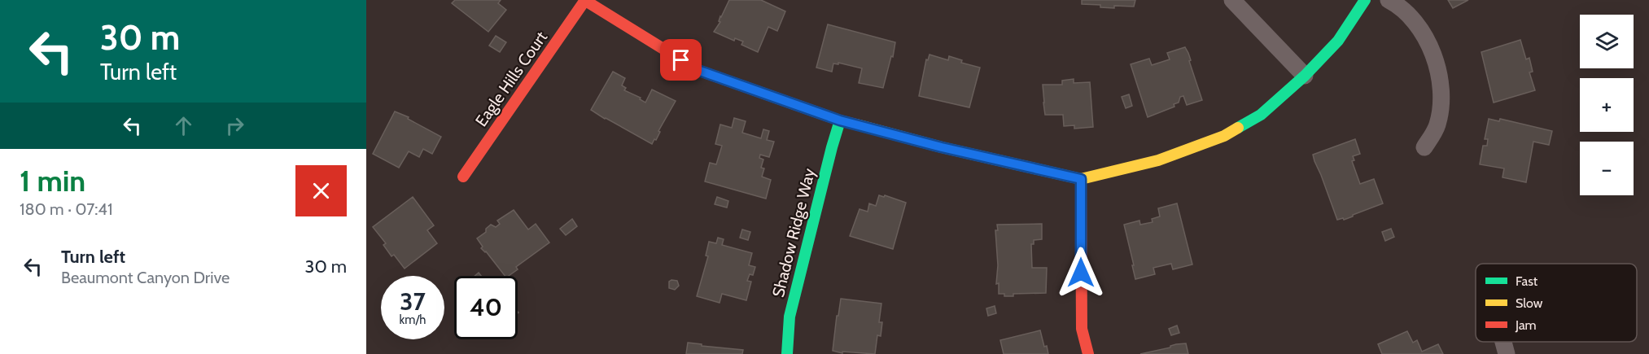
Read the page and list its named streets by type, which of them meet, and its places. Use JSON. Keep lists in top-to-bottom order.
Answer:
{
  "streets": {
    "street": ["Eagle Hills Court", "Shadow Ridge Way"]
  },
  "legend": ["Fast", "Slow", "Jam"],
  "page": {
    "turn": ["30 m", "Turn left"],
    "map_buttons": ["+", "−"],
    "heading": ["1 min", "180 m · 07:41"],
    "list": [
      {
        "name": "Turn left",
        "note": "Beaumont Canyon Drive",
        "value": "30 m"
      }
    ],
    "speed": "37 km/h",
    "limit": "40"
  }
}
